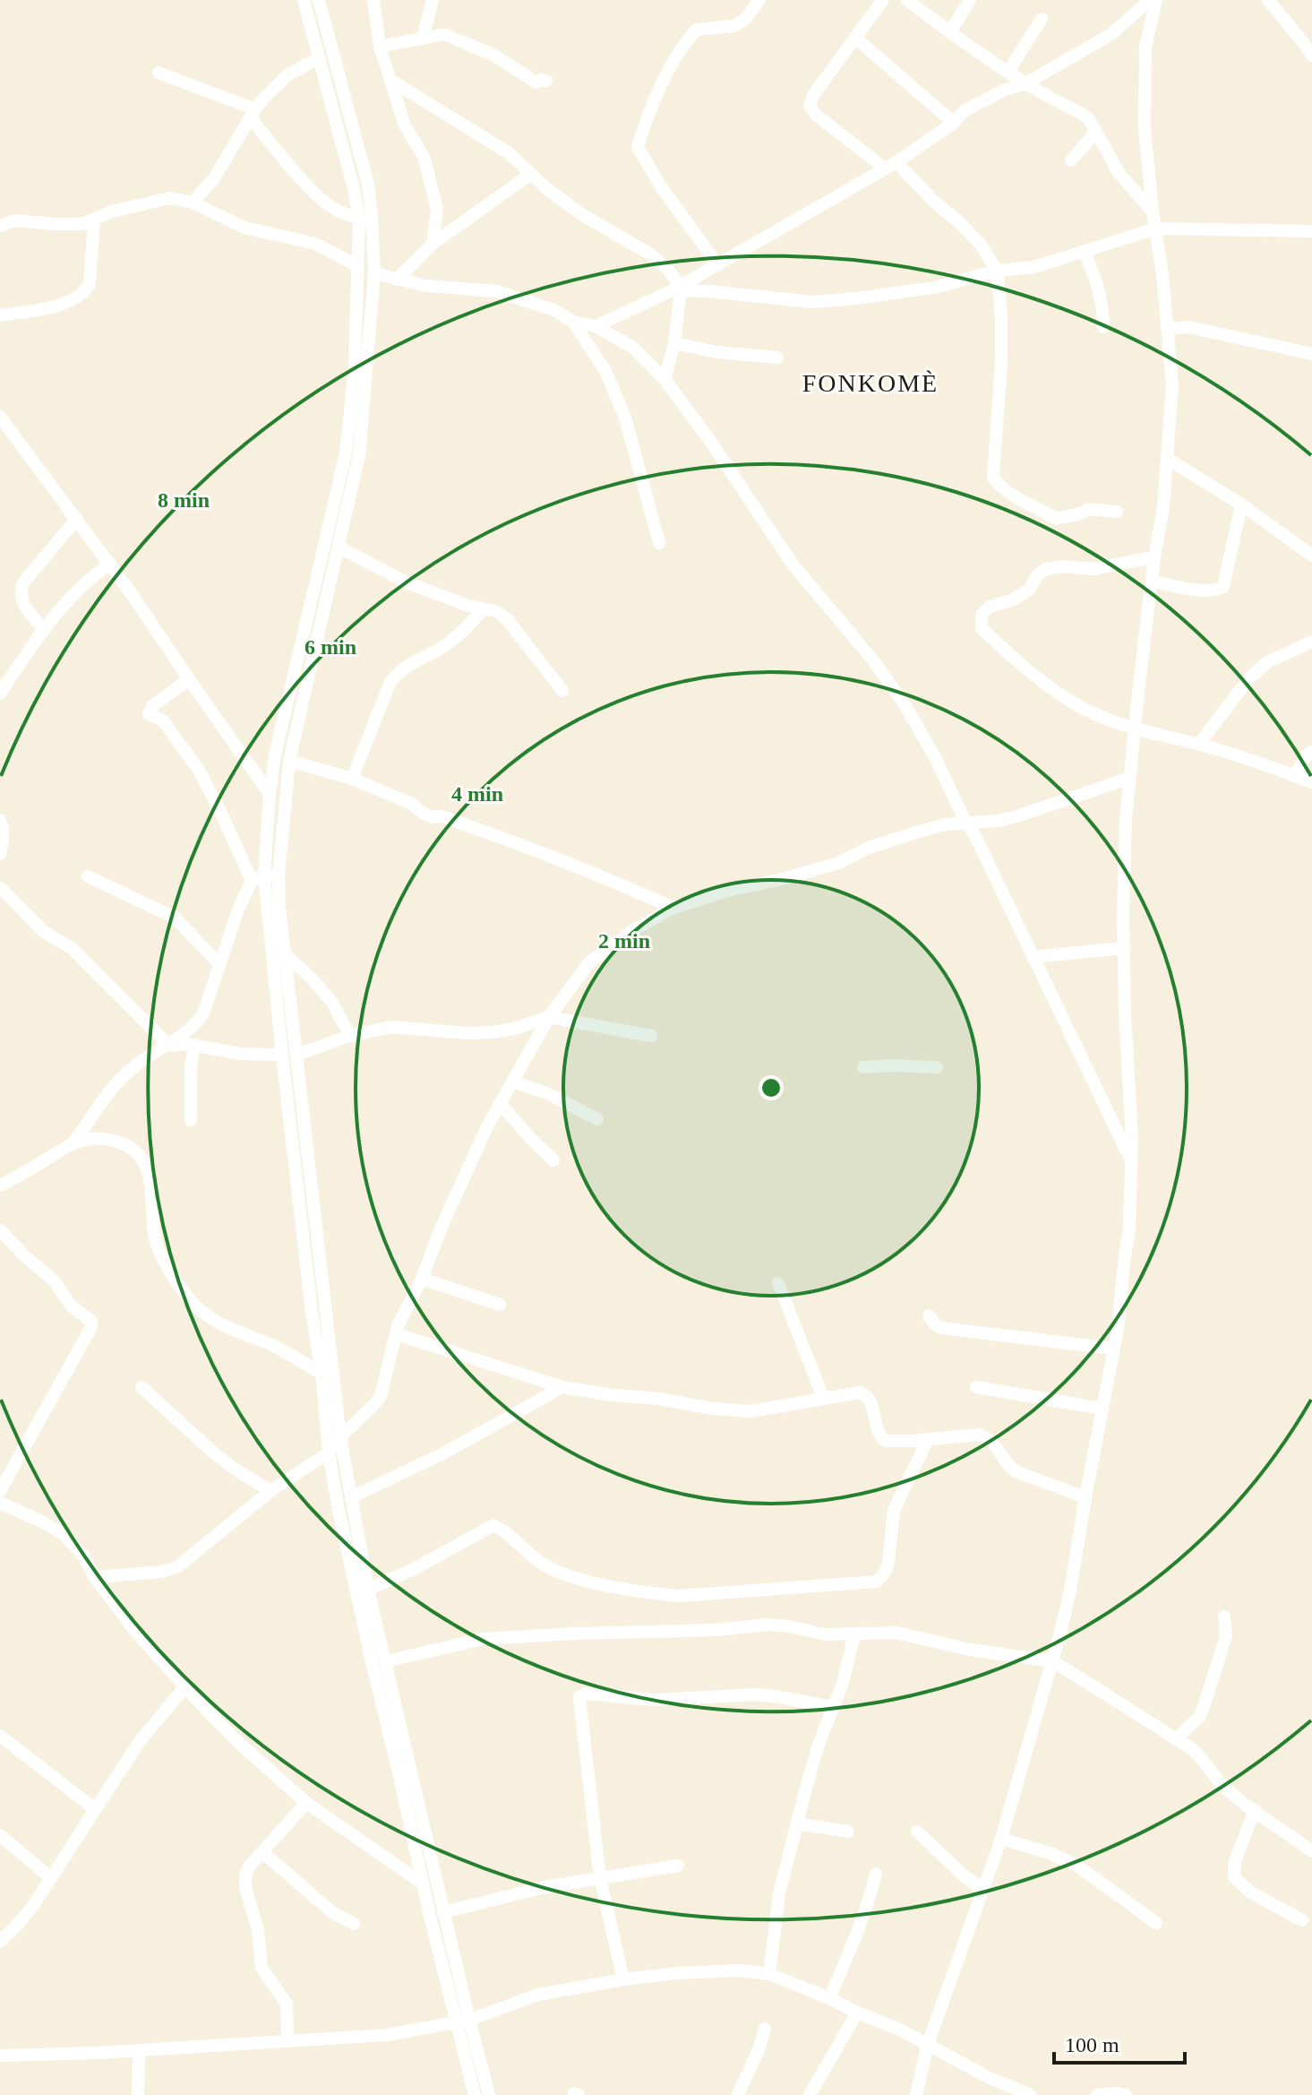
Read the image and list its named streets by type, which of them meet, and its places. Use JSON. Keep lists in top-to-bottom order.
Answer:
{
  "districts": ["FONKOMÈ"],
  "scale_bar": "100 m",
  "rings": [
    "8 min",
    "6 min",
    "4 min",
    "2 min"
  ]
}
